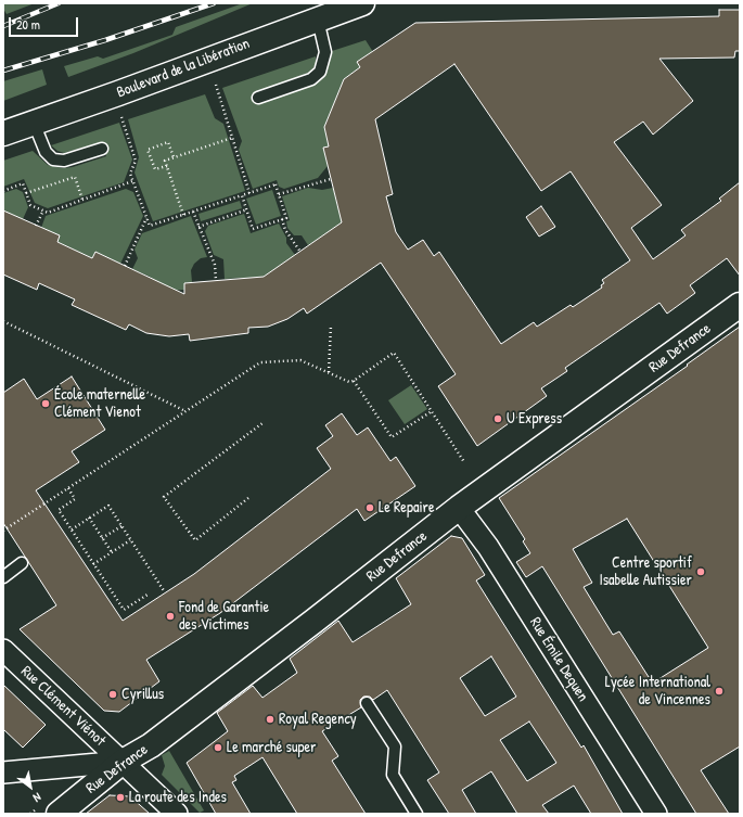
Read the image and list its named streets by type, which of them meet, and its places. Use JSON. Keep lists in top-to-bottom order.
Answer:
{
  "streets": {
    "main road": ["Boulevard de la Libération", "Rue Defrance"],
    "street": ["Rue Émile Dequen", "Rue Clément Viénot"]
  },
  "crossings": [
    ["Rue Defrance", "Rue Émile Dequen"],
    ["Rue Defrance", "Rue Clément Viénot"]
  ],
  "places": [
    "École maternelle Clément Vienot",
    "U Express",
    "Le Repaire",
    "Centre sportif Isabelle Autissier",
    "Fond de Garantie des Victimes",
    "Lycée International de Vincennes",
    "Cyrillus",
    "Royal Regency",
    "Le marché super",
    "La route des Indes"
  ],
  "scale_bar": "20 m",
  "north": "bottom right"
}
